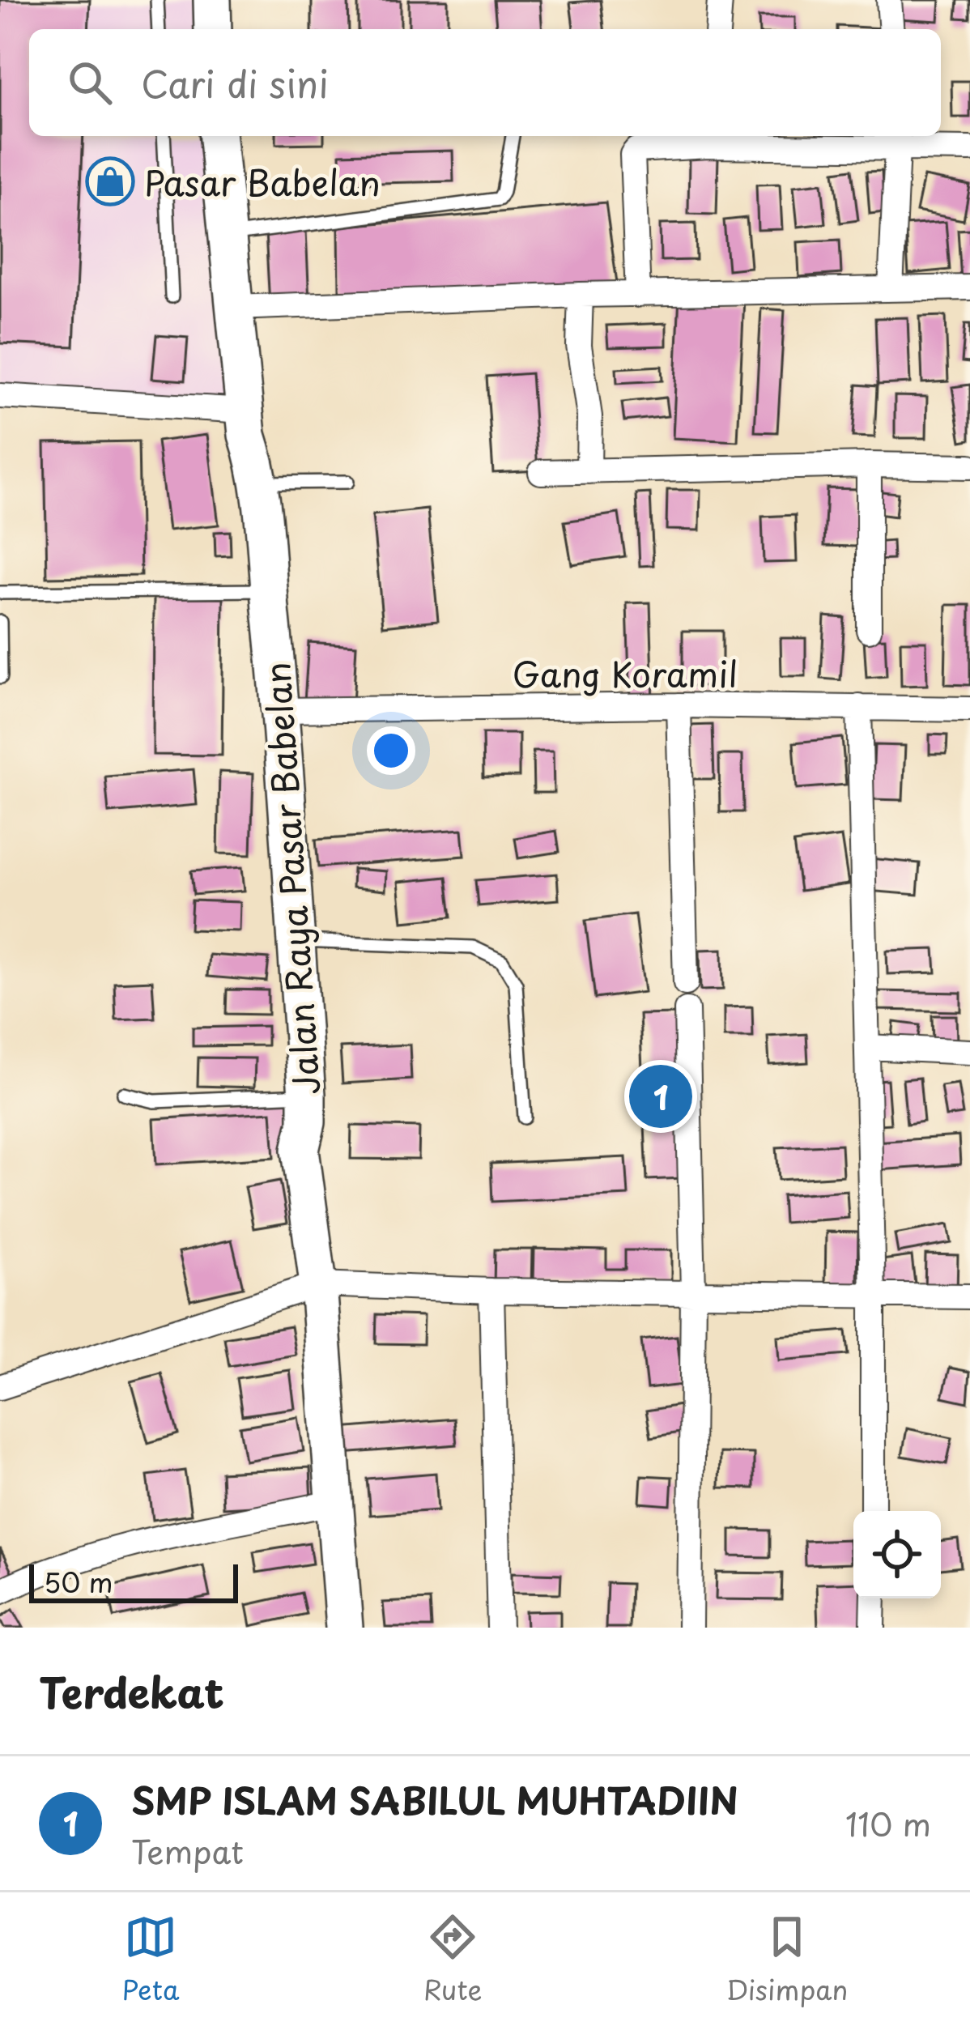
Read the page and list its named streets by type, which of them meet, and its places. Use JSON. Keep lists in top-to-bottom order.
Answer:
{
  "streets": {
    "main road": ["Jalan Raya Pasar Babelan"],
    "street": ["Gang Koramil"]
  },
  "crossings": [
    ["Gang Koramil", "Jalan Raya Pasar Babelan"]
  ],
  "places": {
    "shop": ["Pasar Babelan"]
  },
  "scale_bar": "50 m",
  "page": {
    "search": "Cari di sini",
    "pins": "1",
    "scale": "50 m",
    "heading": "Terdekat",
    "list": [
      {
        "mark": "1",
        "name": "SMP ISLAM SABILUL MUHTADIIN",
        "note": "Tempat",
        "value": "110 m"
      }
    ],
    "nav": ["Peta", "Rute", "Disimpan"]
  }
}
